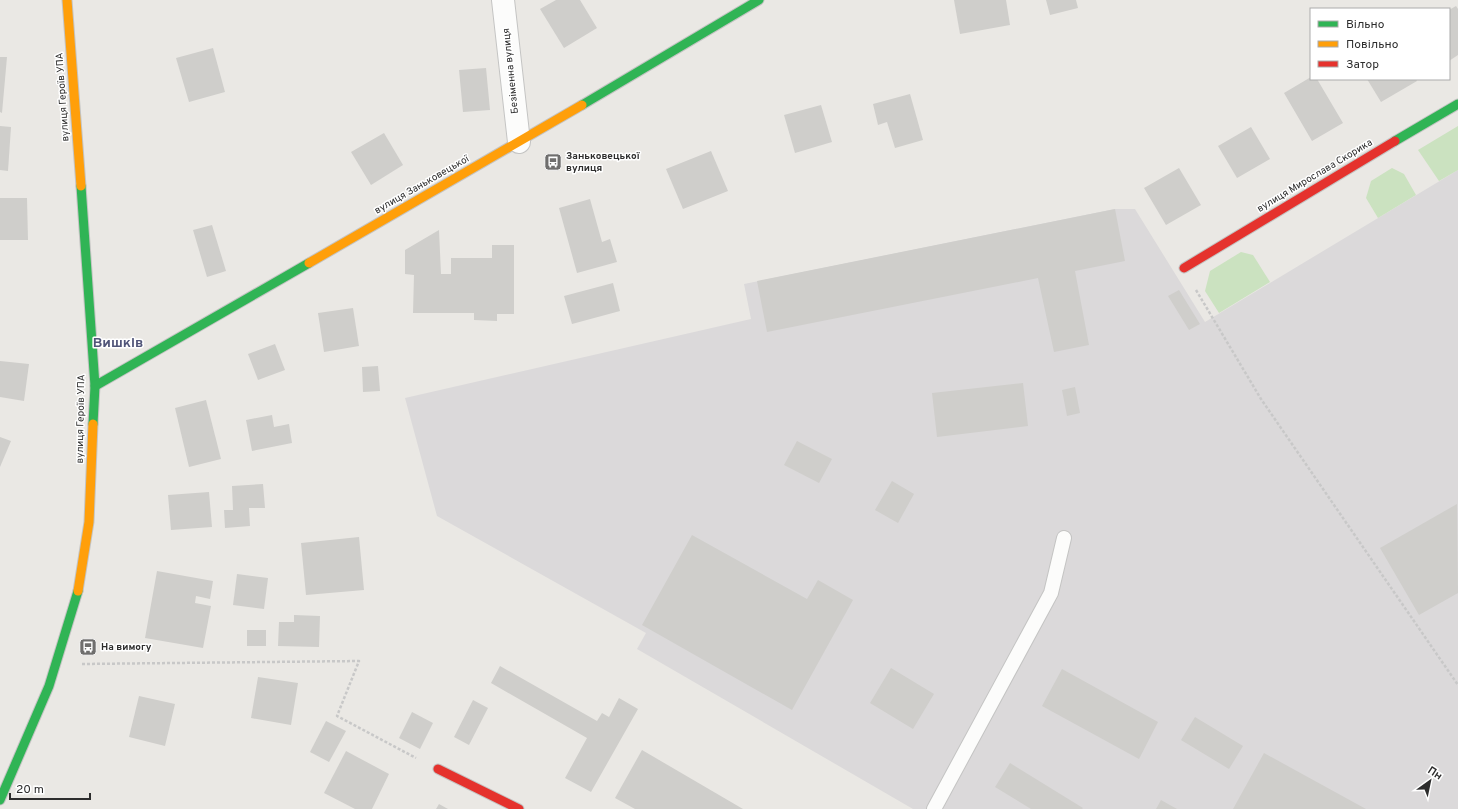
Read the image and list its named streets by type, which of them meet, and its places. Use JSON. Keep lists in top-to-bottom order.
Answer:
{
  "streets": {
    "street": [
      "Безіменна вулиця",
      "вулиця Героїв УПА",
      "вулиця Мирослава Скорика",
      "вулиця Заньковецької"
    ]
  },
  "crossings": [
    ["Безіменна вулиця", "вулиця Заньковецької"],
    ["вулиця Героїв УПА", "вулиця Заньковецької"]
  ],
  "districts": ["Вишків"],
  "places": {
    "bus stop": ["Заньковецької вулиця", "На вимогу"]
  },
  "legend": ["Вільно", "Повільно", "Затор"],
  "scale_bar": "20 m",
  "north": "top right"
}
